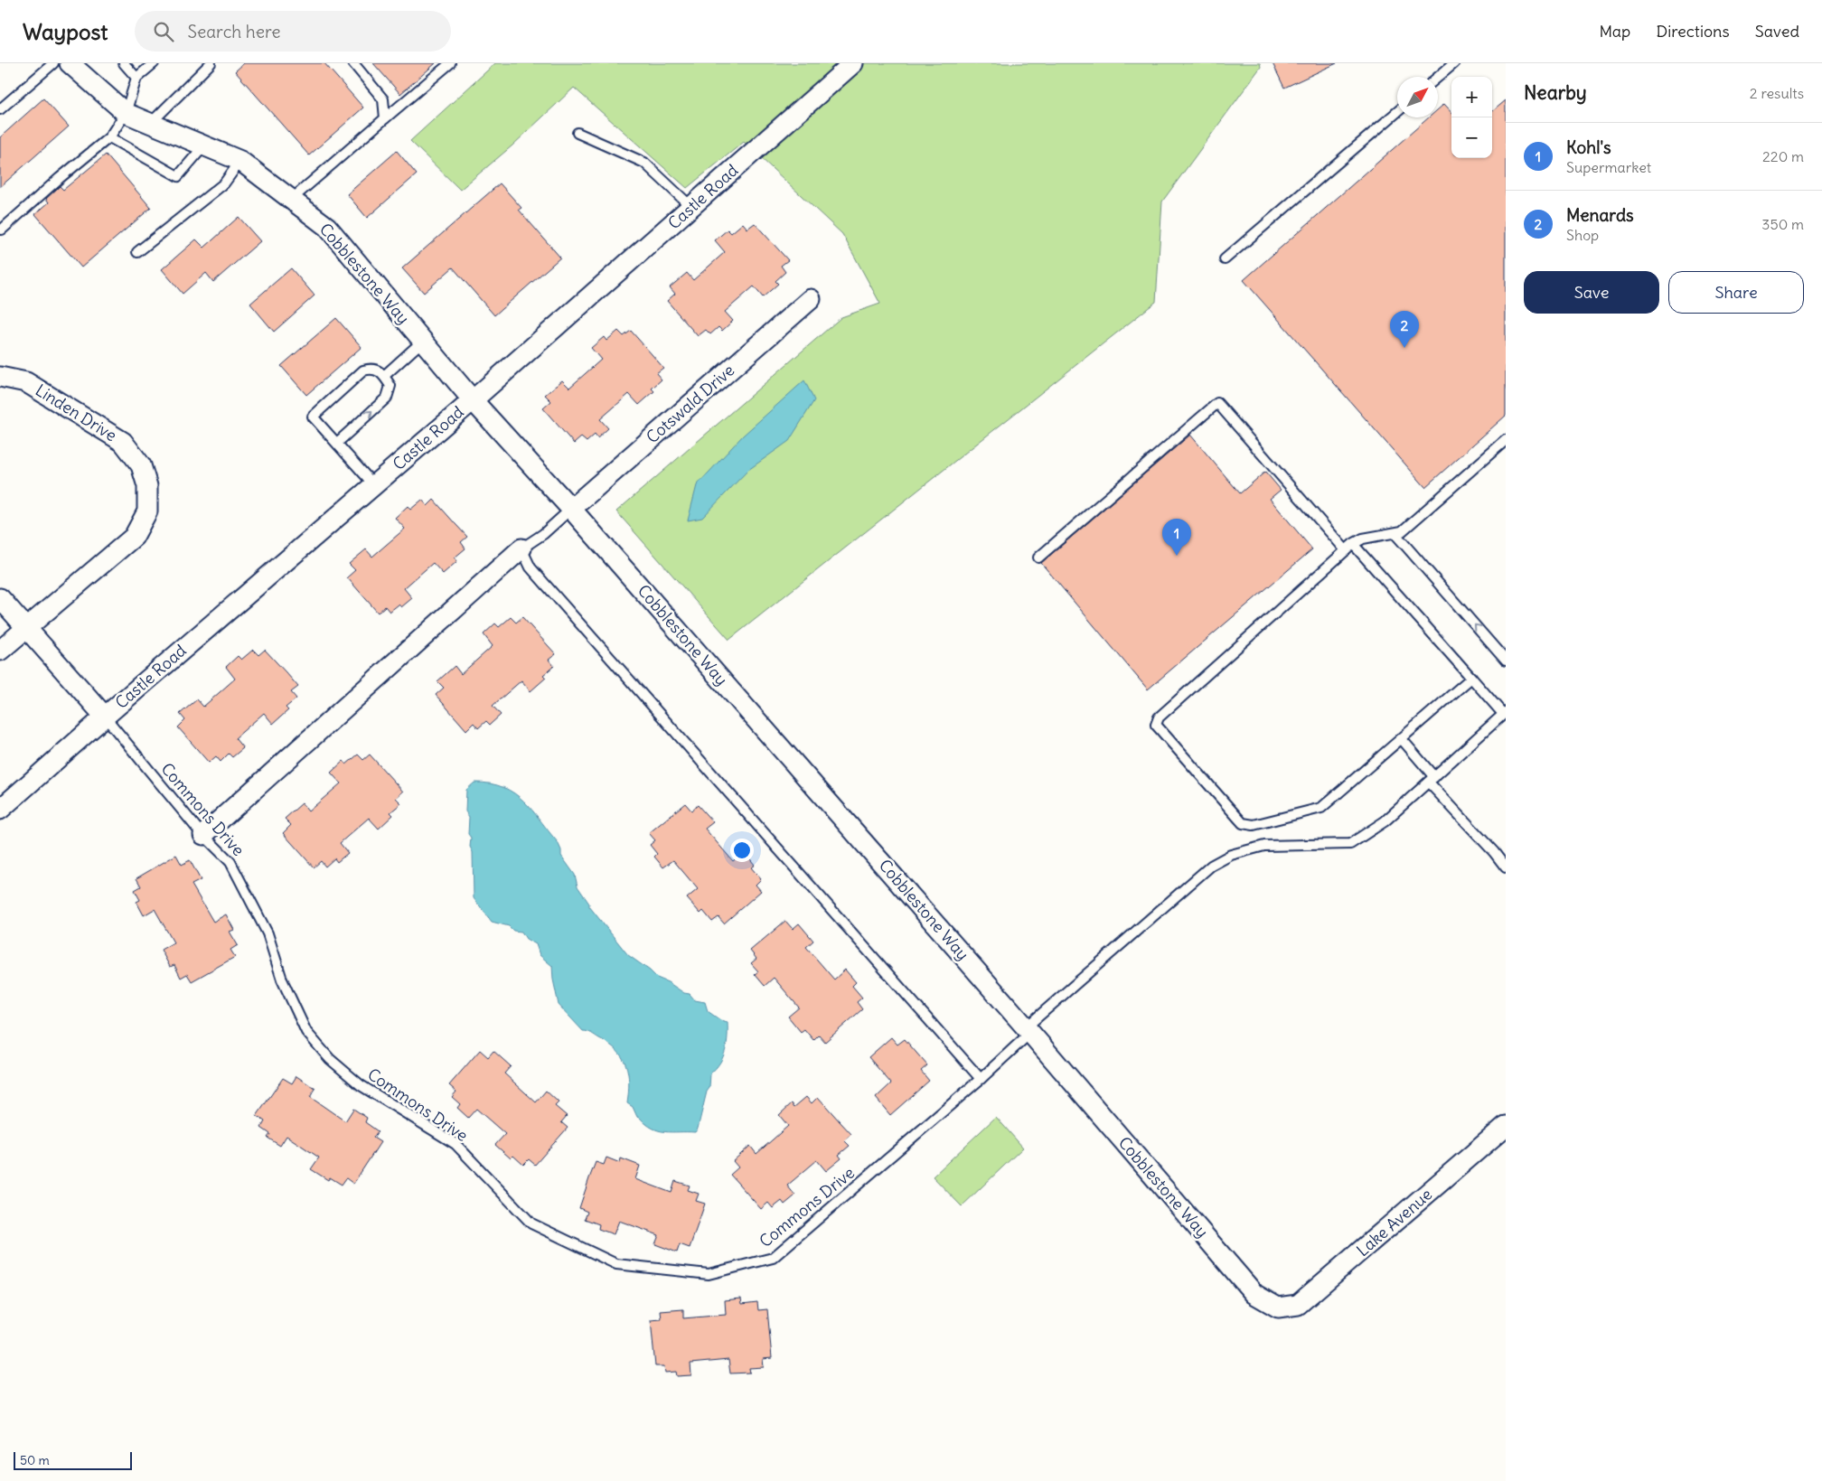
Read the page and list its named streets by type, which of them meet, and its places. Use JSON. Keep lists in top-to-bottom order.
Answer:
{
  "streets": {
    "street": [
      "Castle Road",
      "Cobblestone Way",
      "Cotswald Drive",
      "Linden Drive",
      "Lake Avenue"
    ],
    "lane": ["Commons Drive"]
  },
  "crossings": [
    ["Castle Road", "Cobblestone Way"],
    ["Castle Road", "Commons Drive"],
    ["Cobblestone Way", "Cotswald Drive"],
    ["Cobblestone Way", "Commons Drive"],
    ["Cobblestone Way", "Lake Avenue"]
  ],
  "scale_bar": "50 m",
  "north": "top right",
  "page": {
    "header": "Waypost",
    "search": "Search here",
    "nav": ["Map", "Directions", "Saved"],
    "heading": ["Nearby", "2 results"],
    "map_buttons": ["+", "−"],
    "list": [
      {
        "mark": "1",
        "name": "Kohl's",
        "note": "Supermarket",
        "value": "220 m"
      },
      {
        "mark": "2",
        "name": "Menards",
        "note": "Shop",
        "value": "350 m"
      }
    ],
    "buttons": ["Save", "Share"],
    "pins": ["2", "1"],
    "scale": "50 m"
  }
}
